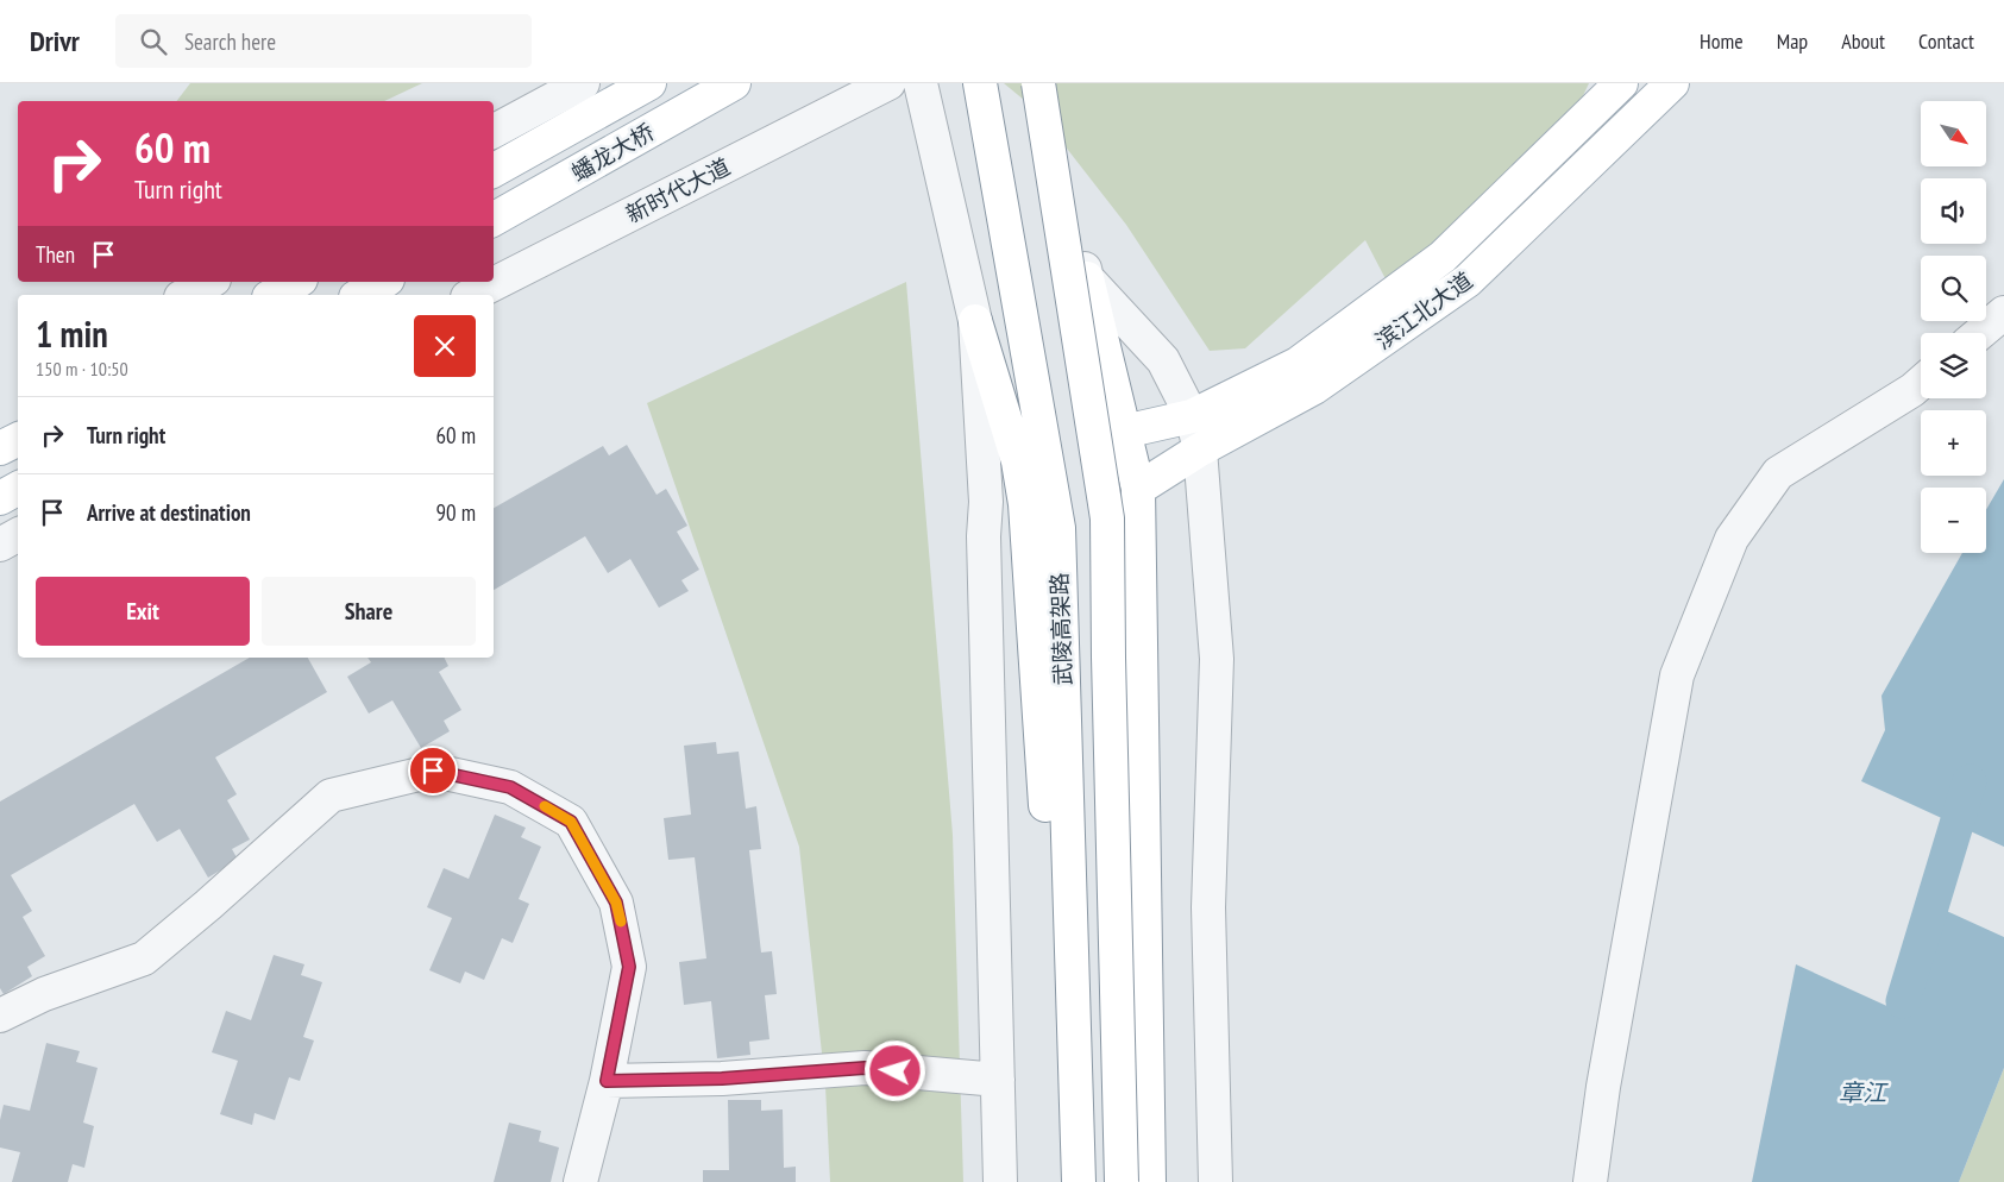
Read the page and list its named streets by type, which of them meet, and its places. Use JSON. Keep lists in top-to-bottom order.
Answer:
{
  "streets": {
    "main road": ["蟠龙大桥", "滨江北大道", "武陵高架路"],
    "street": ["新时代大道"]
  },
  "water": ["章江"],
  "north": "bottom right",
  "page": {
    "header": "Drivr",
    "search": "Search here",
    "nav": [
      "Home",
      "Map",
      "About",
      "Contact"
    ],
    "map_buttons": ["+", "−"],
    "turn": ["60 m", "Turn right"],
    "then": "Then",
    "heading": ["1 min", "150 m · 10:50"],
    "list": [
      {
        "name": "Turn right",
        "value": "60 m"
      },
      {
        "name": "Arrive at destination",
        "value": "90 m"
      }
    ],
    "buttons": ["Exit", "Share"]
  }
}
